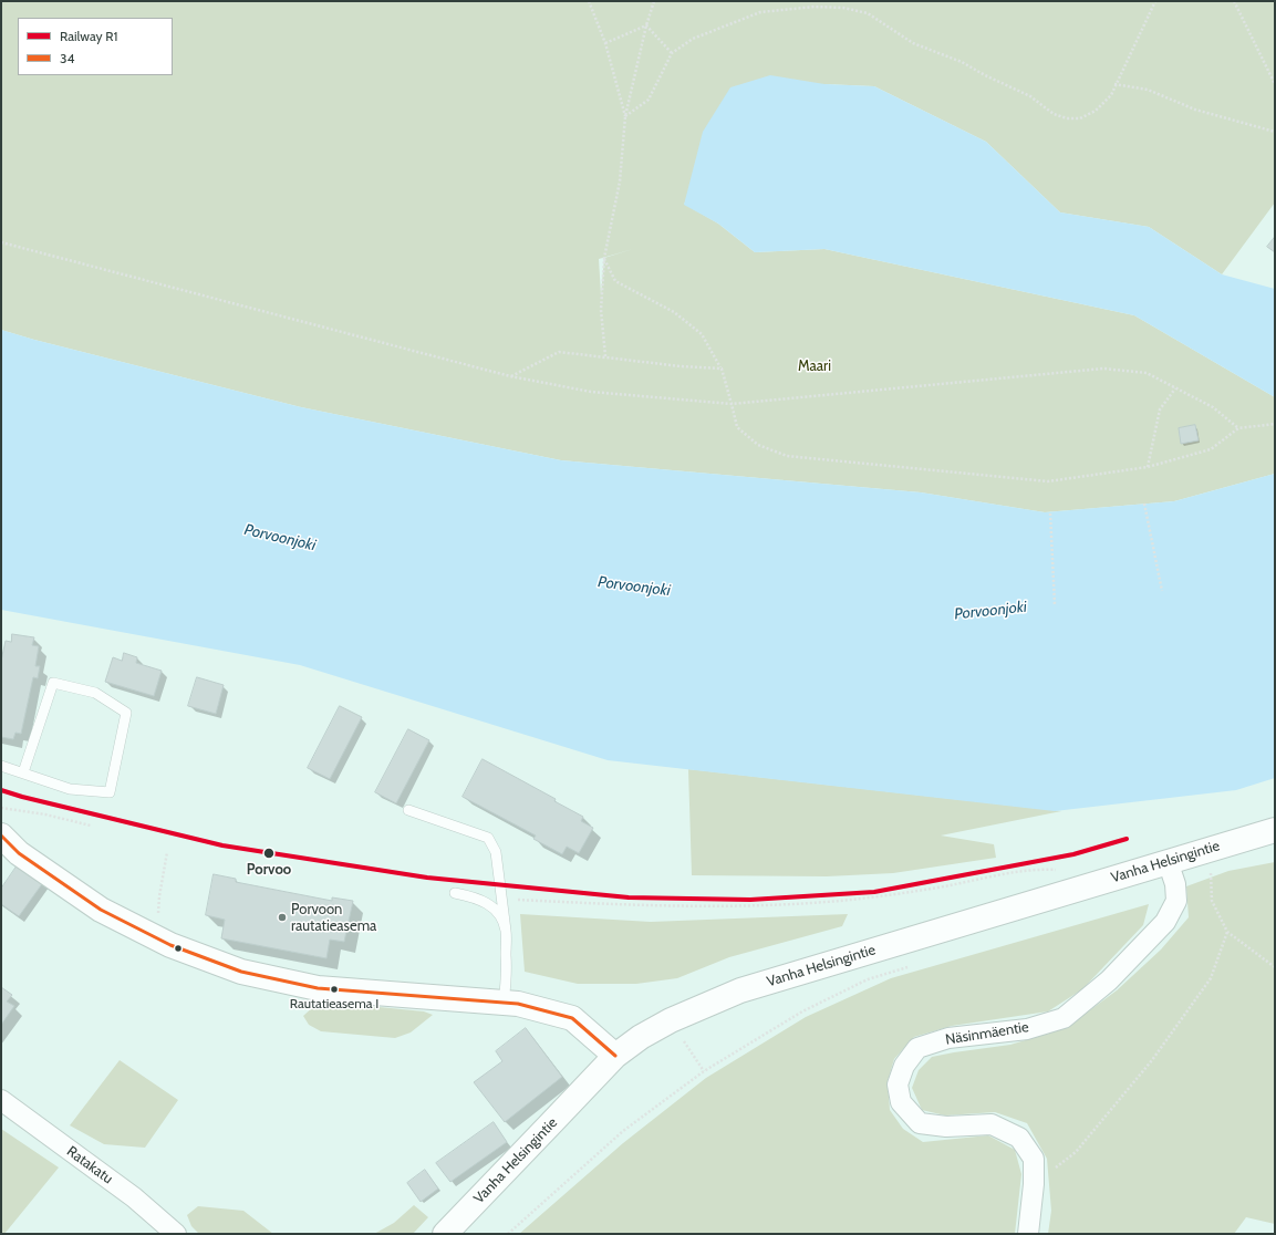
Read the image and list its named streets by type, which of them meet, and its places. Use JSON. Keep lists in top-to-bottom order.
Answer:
{
  "streets": {
    "street": ["Vanha Helsingintie", "Näsinmäentie", "Ratakatu"]
  },
  "crossings": [
    ["Vanha Helsingintie", "Näsinmäentie"]
  ],
  "water": ["Porvoonjoki"],
  "parks": ["Maari"],
  "places": ["Porvoo", "Porvoon rautatieasema", "Rautatieasema I"],
  "lines": ["rail line R1", "transit line 34"],
  "legend": ["Railway R1", "34"]
}
